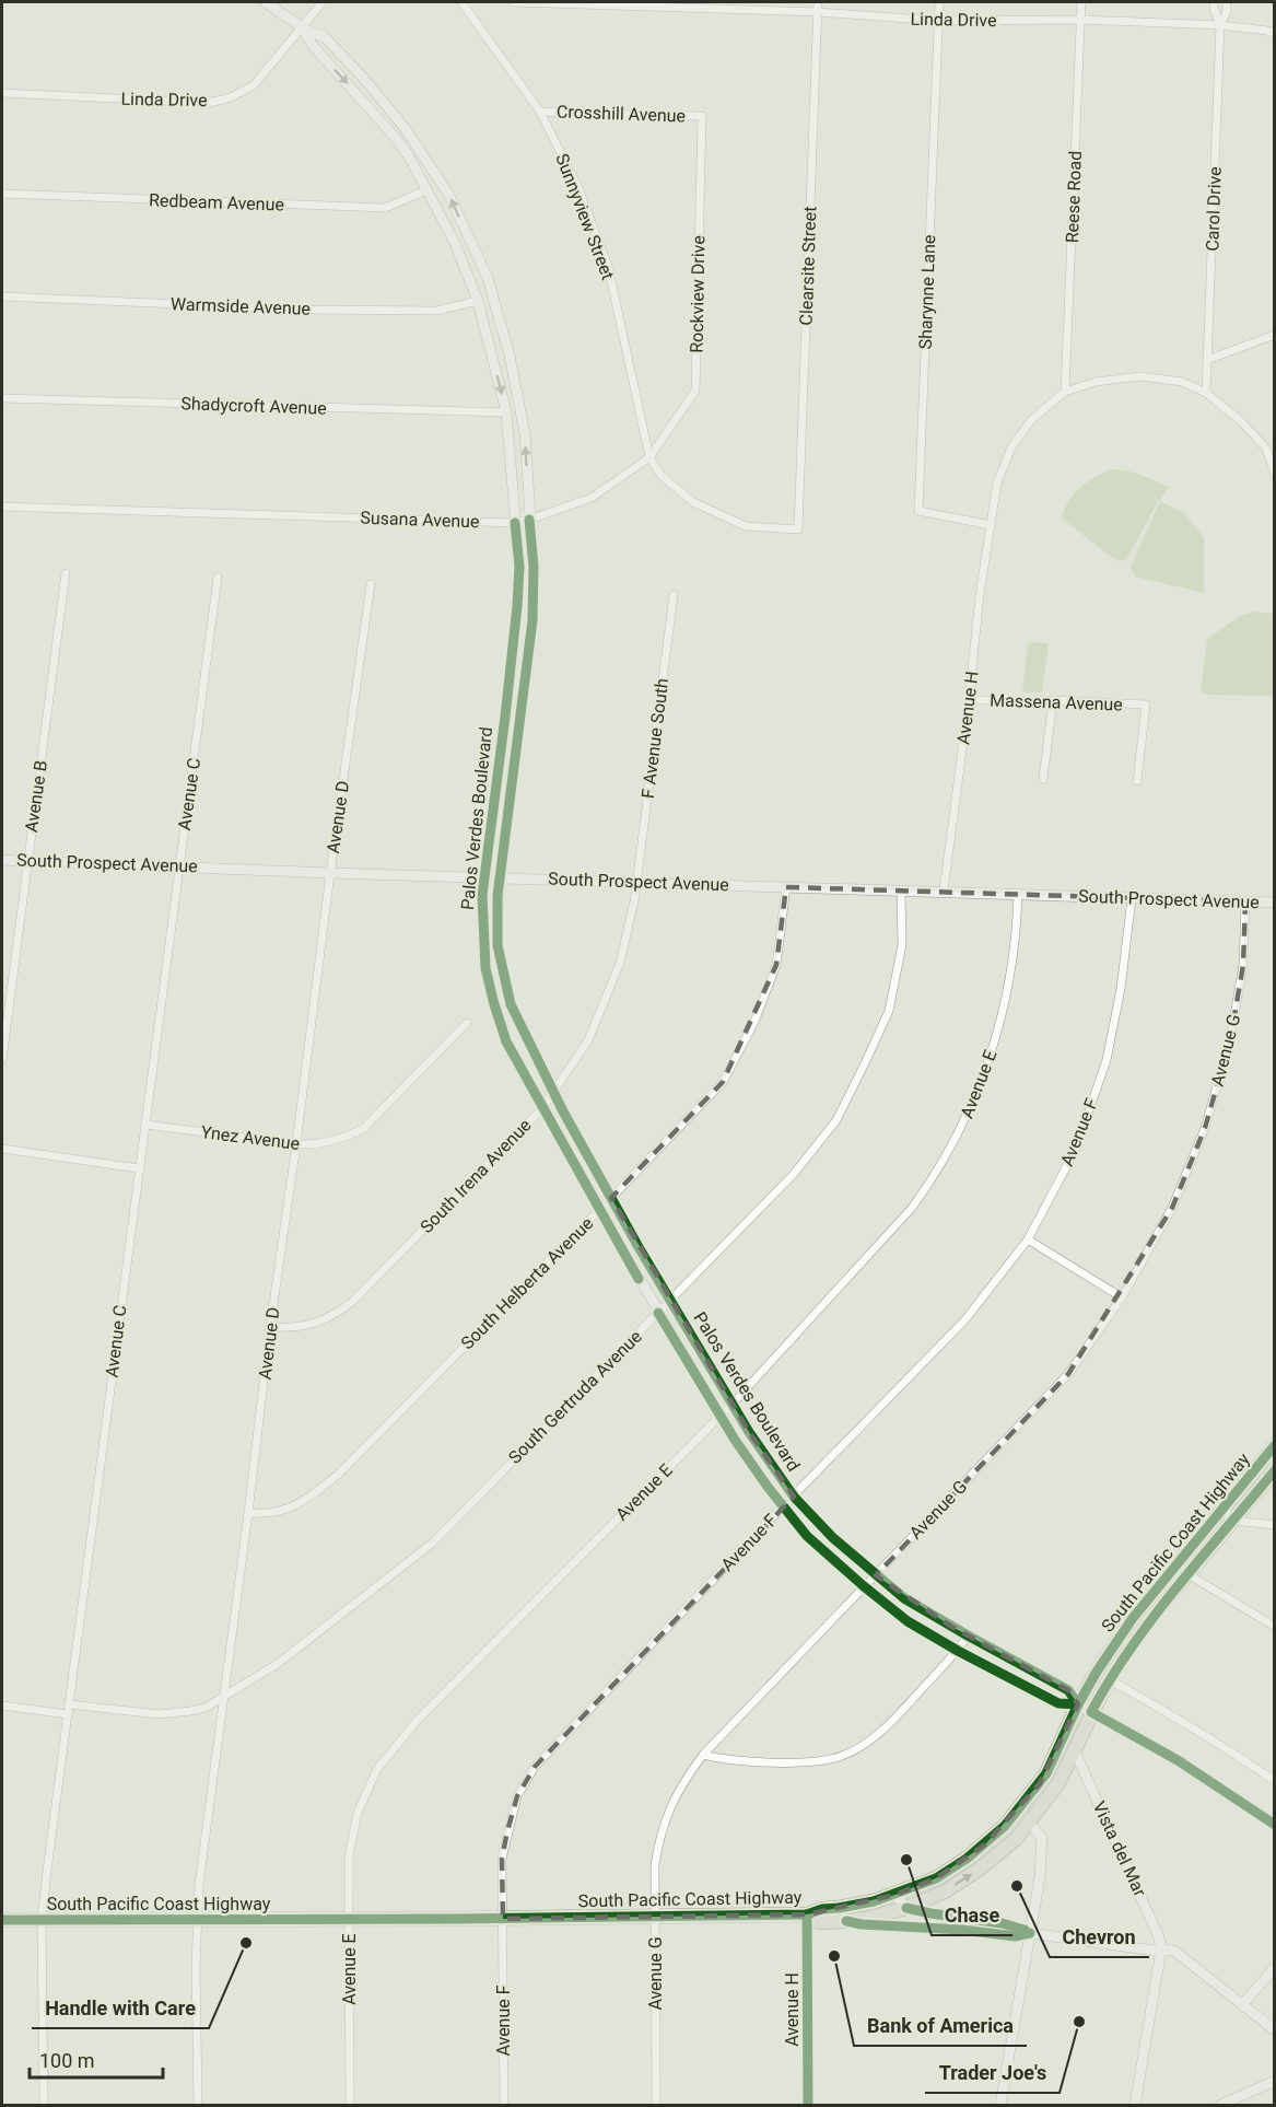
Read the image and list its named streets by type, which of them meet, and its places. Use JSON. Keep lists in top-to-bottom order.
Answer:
{
  "streets": {
    "highway": ["South Pacific Coast Highway"],
    "main road": [
      "Avenue H",
      "Palos Verdes Boulevard",
      "South Prospect Avenue",
      "Vista del Mar"
    ],
    "street": [
      "Linda Drive",
      "Crosshill Avenue",
      "Reese Road",
      "Redbeam Avenue",
      "Carol Drive",
      "Sunnyview Street",
      "Clearsite Street",
      "Sharynne Lane",
      "Rockview Drive",
      "Warmside Avenue",
      "Shadycroft Avenue",
      "Susana Avenue",
      "Massena Avenue",
      "F Avenue South",
      "Avenue C",
      "Avenue B",
      "Avenue D",
      "Avenue G",
      "Avenue E",
      "Avenue F",
      "Ynez Avenue",
      "South Irena Avenue",
      "South Helberta Avenue",
      "South Gertruda Avenue"
    ]
  },
  "crossings": [
    ["Linda Drive", "Reese Road"],
    ["Linda Drive", "Carol Drive"],
    ["Linda Drive", "Clearsite Street"],
    ["Linda Drive", "Sharynne Lane"],
    ["Linda Drive", "Palos Verdes Boulevard"],
    ["Crosshill Avenue", "Sunnyview Street"],
    ["Crosshill Avenue", "Rockview Drive"],
    ["Reese Road", "Avenue H"],
    ["Redbeam Avenue", "Palos Verdes Boulevard"],
    ["Sunnyview Street", "Clearsite Street"],
    ["Sunnyview Street", "Rockview Drive"],
    ["Sunnyview Street", "Susana Avenue"],
    ["Clearsite Street", "Rockview Drive"],
    ["Clearsite Street", "Susana Avenue"],
    ["Sharynne Lane", "Avenue H"],
    ["Rockview Drive", "Susana Avenue"],
    ["Warmside Avenue", "Palos Verdes Boulevard"],
    ["Shadycroft Avenue", "Palos Verdes Boulevard"],
    ["Susana Avenue", "Palos Verdes Boulevard"],
    ["Massena Avenue", "Avenue H"],
    ["Avenue H", "South Prospect Avenue"],
    ["Avenue H", "South Pacific Coast Highway"],
    ["F Avenue South", "South Prospect Avenue"],
    ["F Avenue South", "South Irena Avenue"],
    ["Avenue C", "South Prospect Avenue"],
    ["Avenue C", "Ynez Avenue"],
    ["Avenue C", "South Gertruda Avenue"],
    ["Avenue C", "South Pacific Coast Highway"],
    ["Avenue B", "South Prospect Avenue"],
    ["Avenue D", "South Prospect Avenue"],
    ["Avenue D", "Ynez Avenue"],
    ["Avenue D", "South Irena Avenue"],
    ["Avenue D", "South Helberta Avenue"],
    ["Avenue D", "South Gertruda Avenue"],
    ["Avenue D", "South Pacific Coast Highway"],
    ["Palos Verdes Boulevard", "South Prospect Avenue"],
    ["Palos Verdes Boulevard", "Avenue G"],
    ["Palos Verdes Boulevard", "Avenue E"],
    ["Palos Verdes Boulevard", "Avenue F"],
    ["Palos Verdes Boulevard", "South Irena Avenue"],
    ["Palos Verdes Boulevard", "South Helberta Avenue"],
    ["Palos Verdes Boulevard", "South Gertruda Avenue"],
    ["Palos Verdes Boulevard", "South Pacific Coast Highway"],
    ["South Prospect Avenue", "Avenue G"],
    ["South Prospect Avenue", "Avenue E"],
    ["South Prospect Avenue", "Avenue F"],
    ["South Prospect Avenue", "South Irena Avenue"],
    ["South Prospect Avenue", "South Helberta Avenue"],
    ["South Prospect Avenue", "South Gertruda Avenue"],
    ["Avenue G", "South Pacific Coast Highway"],
    ["Avenue E", "South Pacific Coast Highway"],
    ["Avenue F", "South Pacific Coast Highway"],
    ["South Pacific Coast Highway", "Vista del Mar"]
  ],
  "places": [
    "Chase",
    "Chevron",
    "Handle with Care",
    "Bank of America",
    "Trader Joe's"
  ],
  "scale_bar": "100 m"
}
